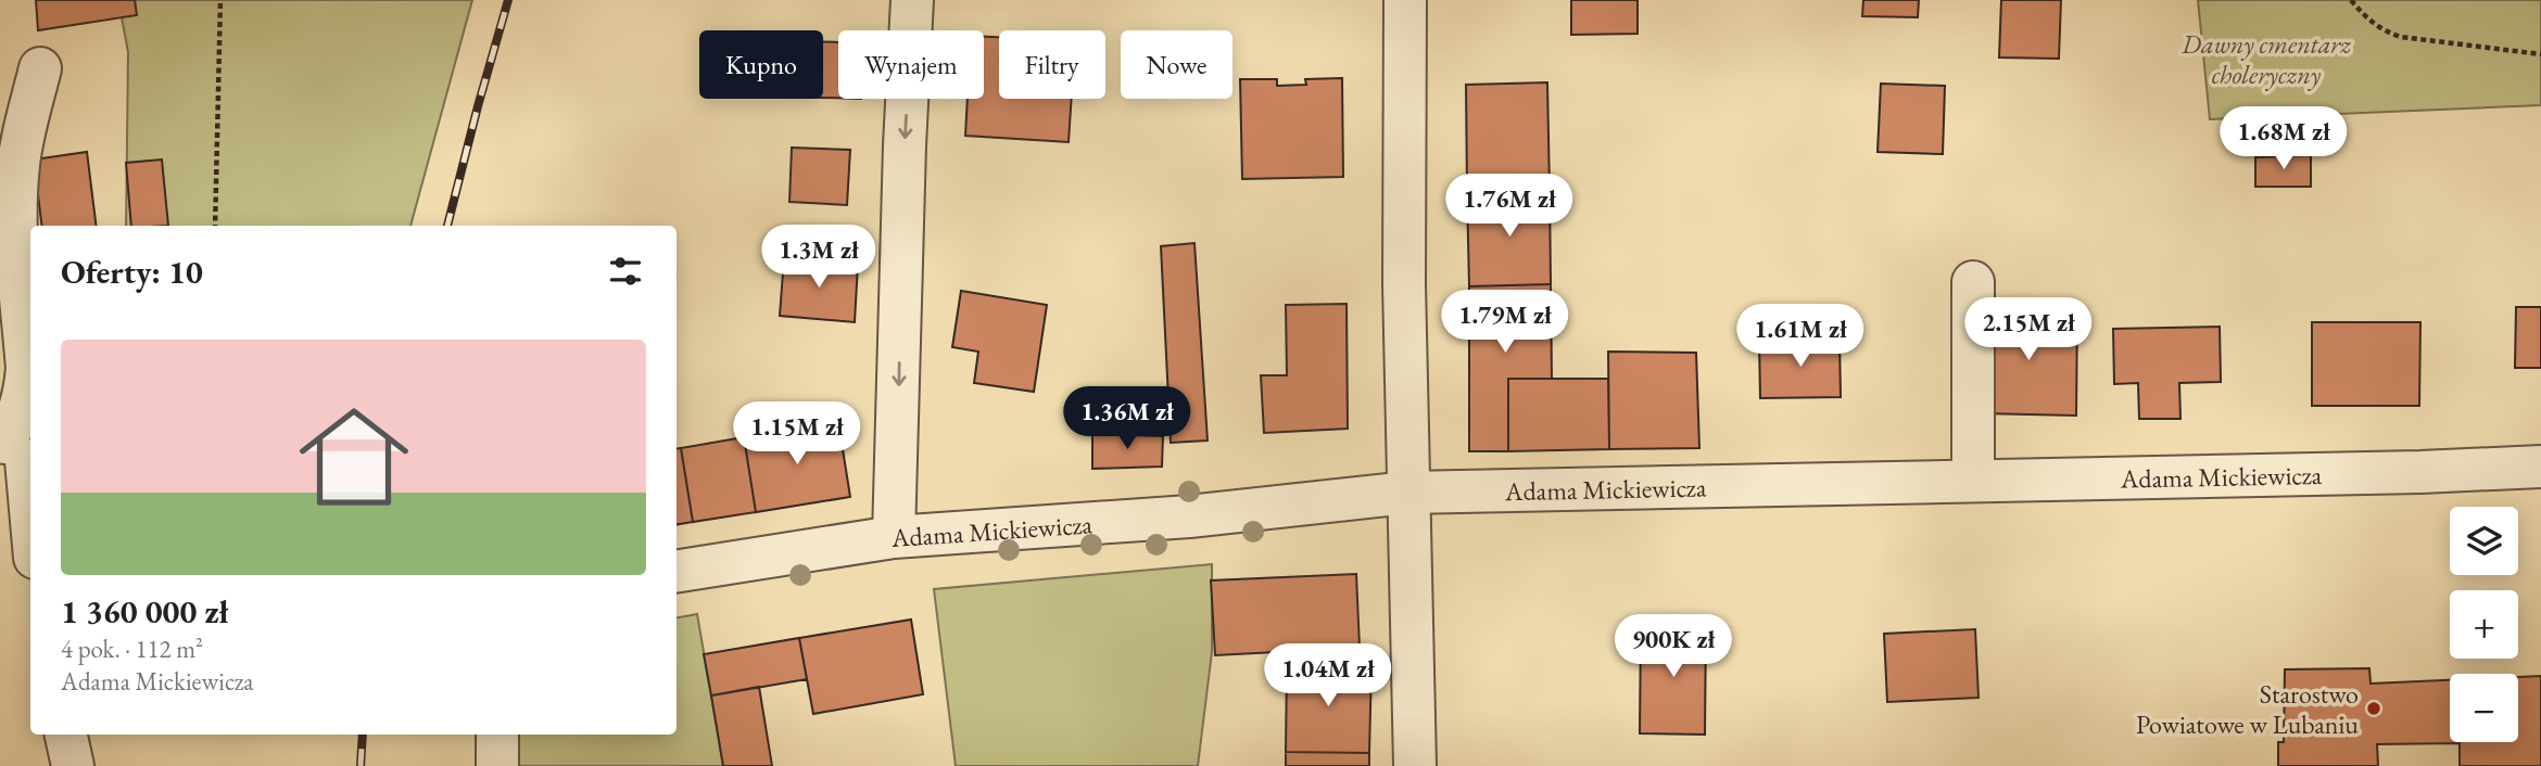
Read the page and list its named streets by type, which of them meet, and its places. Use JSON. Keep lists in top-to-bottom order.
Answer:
{
  "streets": {
    "street": ["Adama Mickiewicza"]
  },
  "parks": ["Dawny cmentarz choleryczny"],
  "places": ["Starostwo Powiatowe w Lubaniu"],
  "page": {
    "chip": [
      "Kupno",
      "Wynajem",
      "Filtry",
      "Nowe"
    ],
    "price": [
      "1.68M zł",
      "1.76M zł",
      "1.3M zł",
      "1.79M zł",
      "2.15M zł",
      "1.61M zł",
      "1.36M zł",
      "1.15M zł",
      "900K zł",
      "1.04M zł"
    ],
    "heading": "Oferty: 10",
    "list": [
      {
        "name": "1 360 000 zł",
        "note": "4 pok. · 112 m² · Adama Mickiewicza"
      }
    ],
    "map_buttons": ["+", "−"]
  }
}
